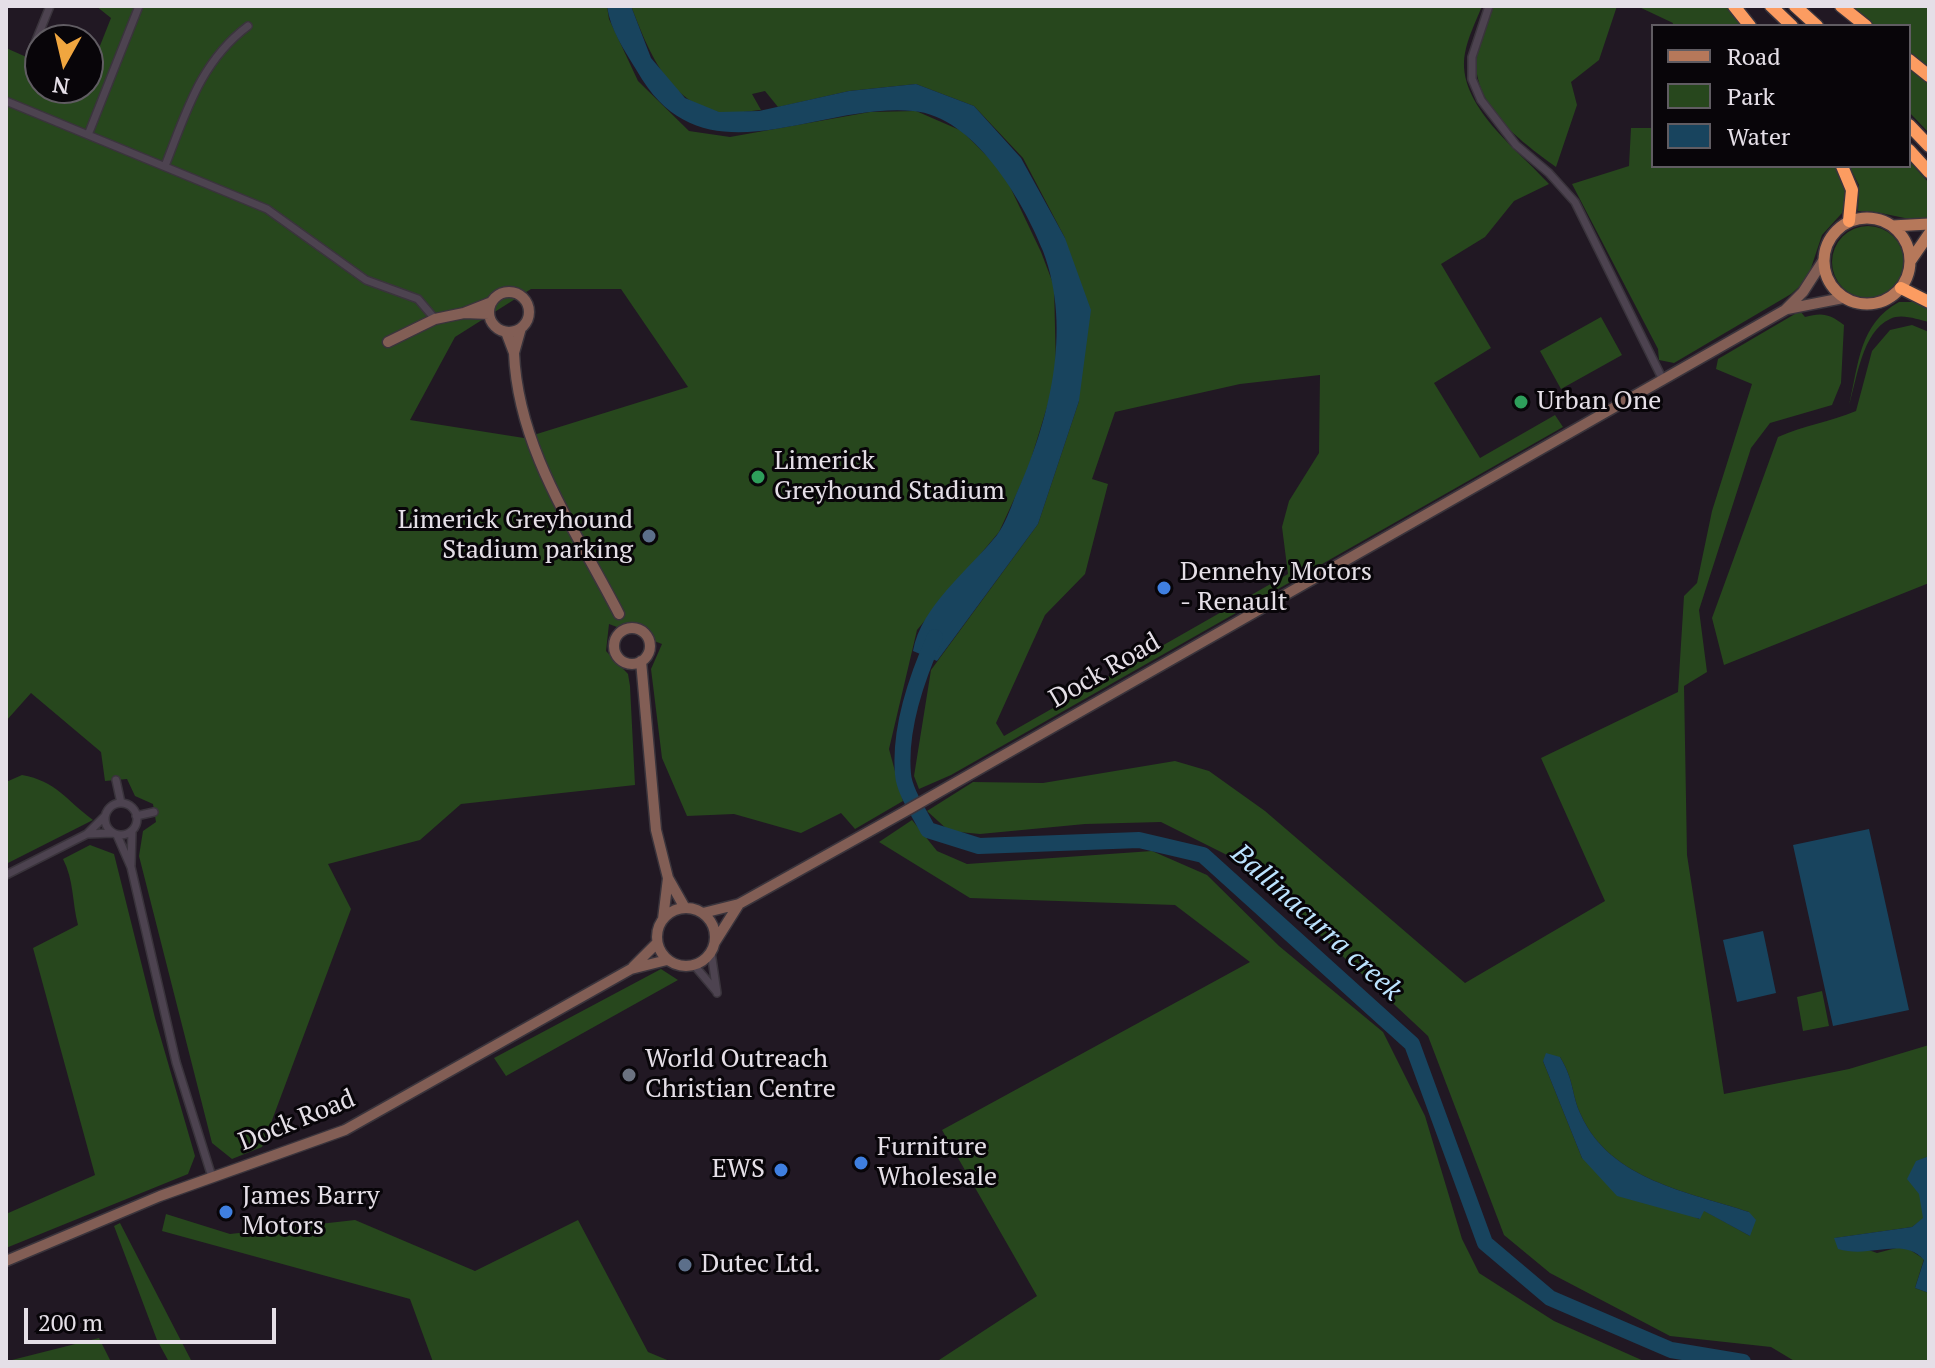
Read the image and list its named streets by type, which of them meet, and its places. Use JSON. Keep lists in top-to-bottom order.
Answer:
{
  "streets": {
    "main road": ["Dock Road"]
  },
  "water": ["Ballinacurra creek"],
  "places": [
    "Urban One",
    "Limerick Greyhound Stadium",
    "Limerick Greyhound Stadium parking",
    "Dennehy Motors - Renault",
    "World Outreach Christian Centre",
    "Furniture Wholesale",
    "EWS",
    "James Barry Motors",
    "Dutec Ltd."
  ],
  "legend": ["Road", "Park", "Water"],
  "scale_bar": "200 m",
  "north": "bottom"
}
